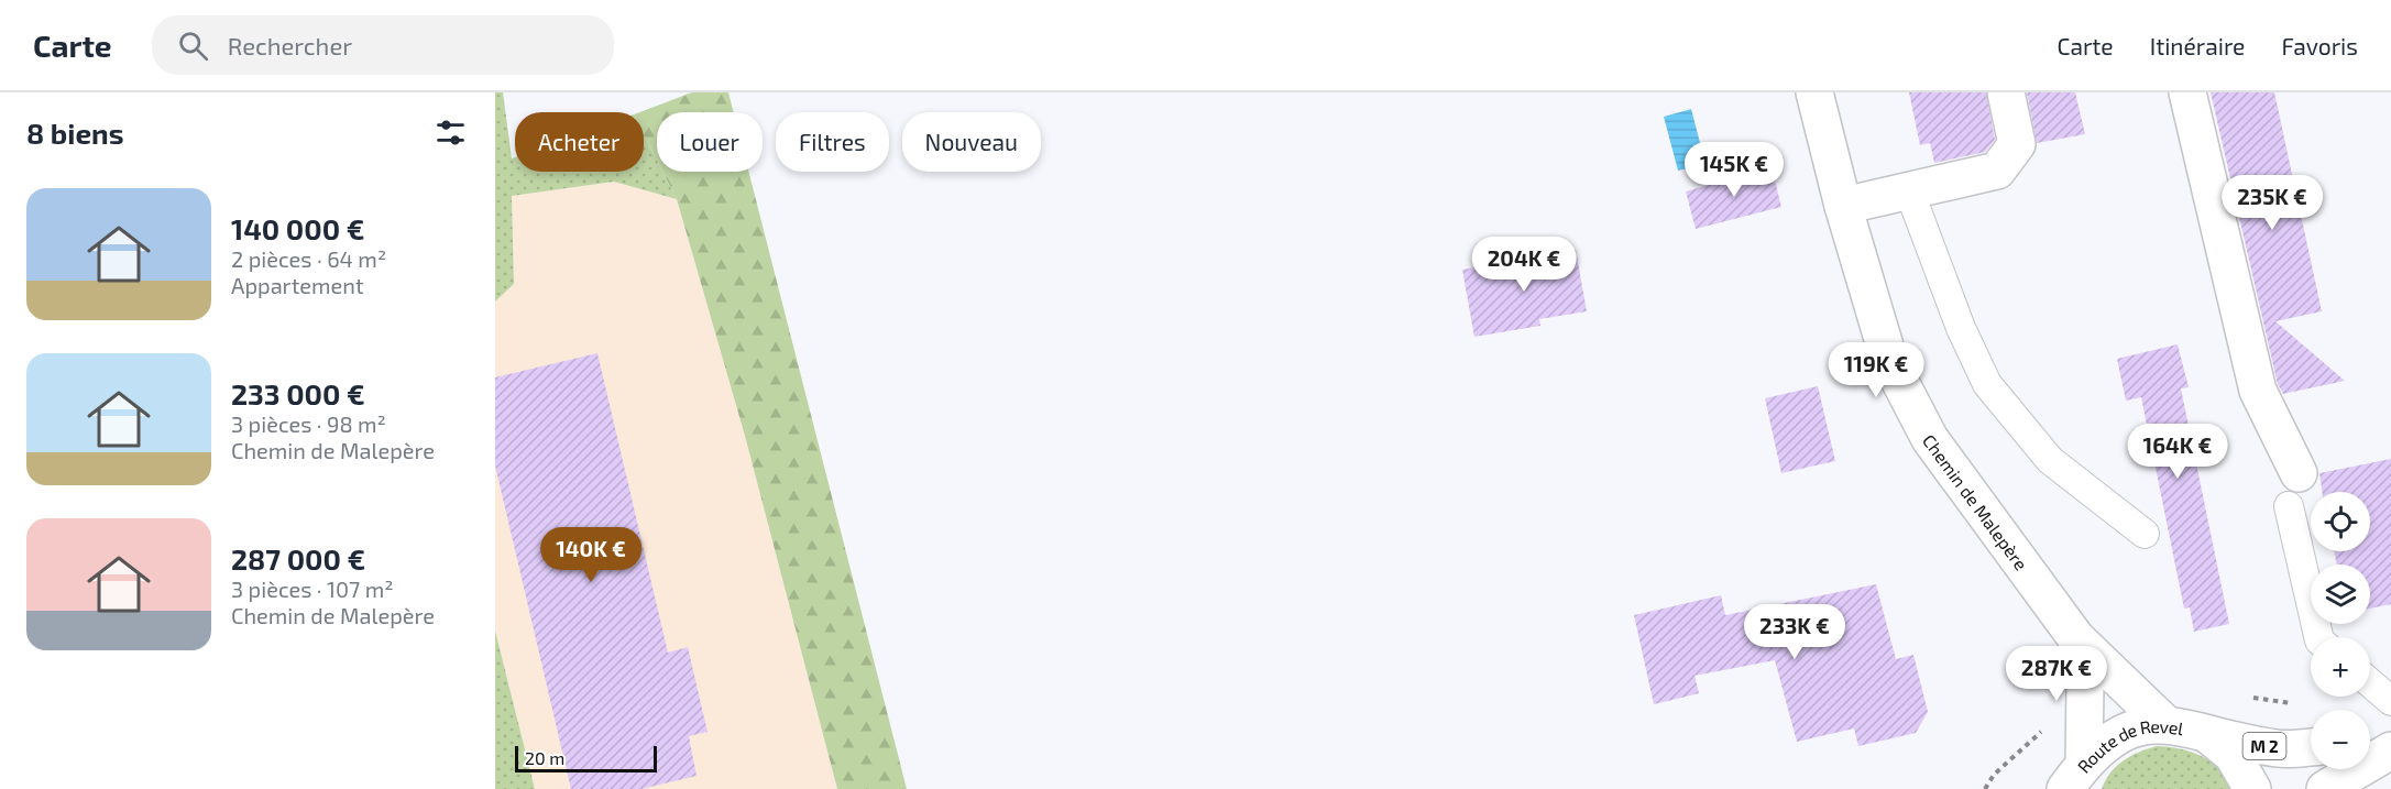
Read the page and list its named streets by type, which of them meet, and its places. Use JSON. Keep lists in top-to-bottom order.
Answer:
{
  "streets": {
    "street": ["Chemin de Malepère", "M 2", "Route de Revel"]
  },
  "crossings": [
    ["Chemin de Malepère", "Route de Revel"]
  ],
  "scale_bar": "20 m",
  "page": {
    "header": "Carte",
    "search": "Rechercher",
    "nav": ["Carte", "Itinéraire", "Favoris"],
    "heading": "8 biens",
    "chip": [
      "Acheter",
      "Louer",
      "Filtres",
      "Nouveau"
    ],
    "price": [
      "145K €",
      "235K €",
      "204K €",
      "119K €",
      "164K €",
      "140K €",
      "233K €",
      "287K €"
    ],
    "list": [
      {
        "name": "140 000 €",
        "note": "2 pièces · 64 m² · Appartement"
      },
      {
        "name": "233 000 €",
        "note": "3 pièces · 98 m² · Chemin de Malepère"
      },
      {
        "name": "287 000 €",
        "note": "3 pièces · 107 m² · Chemin de Malepère"
      }
    ],
    "map_buttons": ["+", "−"],
    "scale": "20 m"
  }
}
